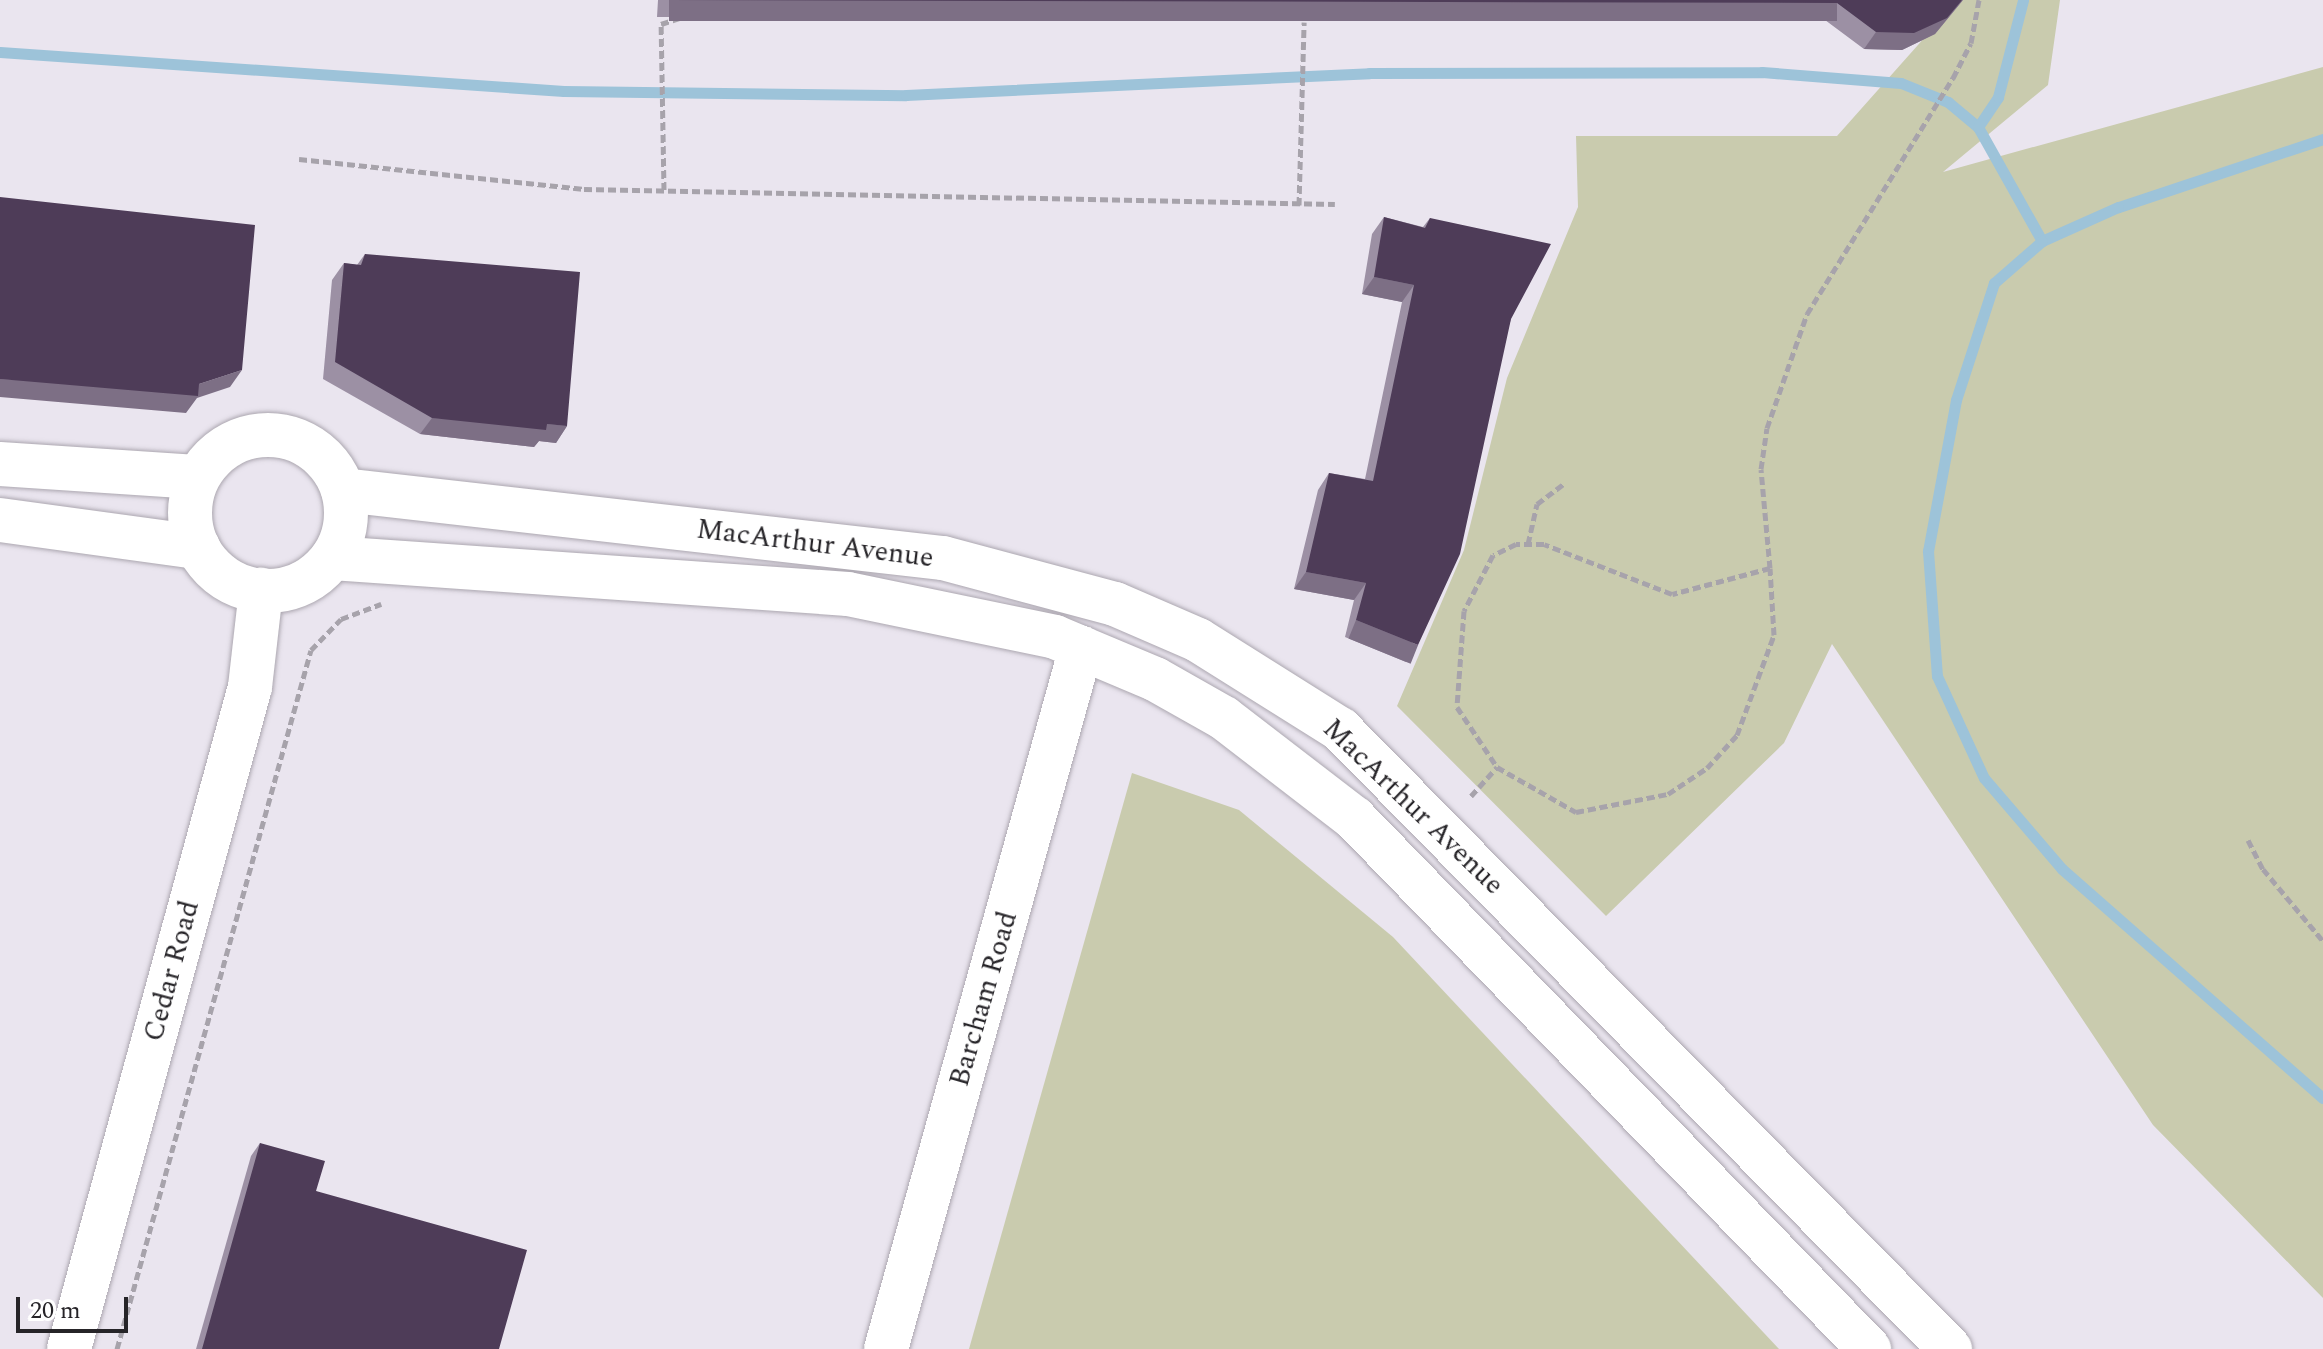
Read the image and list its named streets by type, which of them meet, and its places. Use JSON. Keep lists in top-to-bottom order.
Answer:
{
  "streets": {
    "street": ["MacArthur Avenue", "Cedar Road", "Barcham Road"]
  },
  "crossings": [
    ["MacArthur Avenue", "Cedar Road"],
    ["MacArthur Avenue", "Barcham Road"]
  ],
  "scale_bar": "20 m"
}
